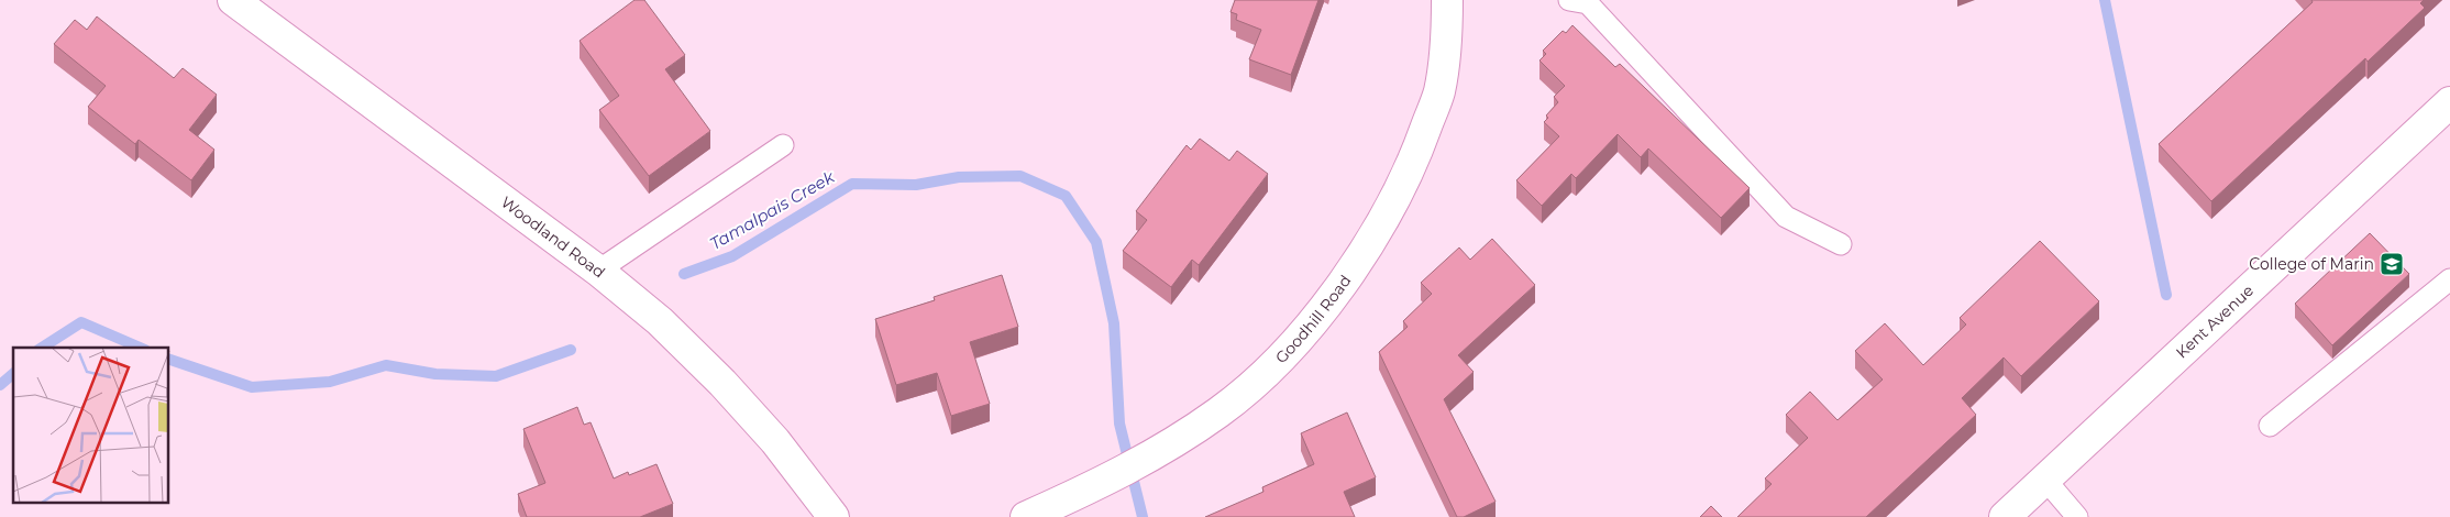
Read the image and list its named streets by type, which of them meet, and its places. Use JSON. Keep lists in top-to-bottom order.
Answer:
{
  "streets": {
    "street": ["Woodland Road", "Goodhill Road", "Kent Avenue"]
  },
  "water": ["Tamalpais Creek"],
  "places": {
    "school or university": ["College of Marin"]
  }
}
